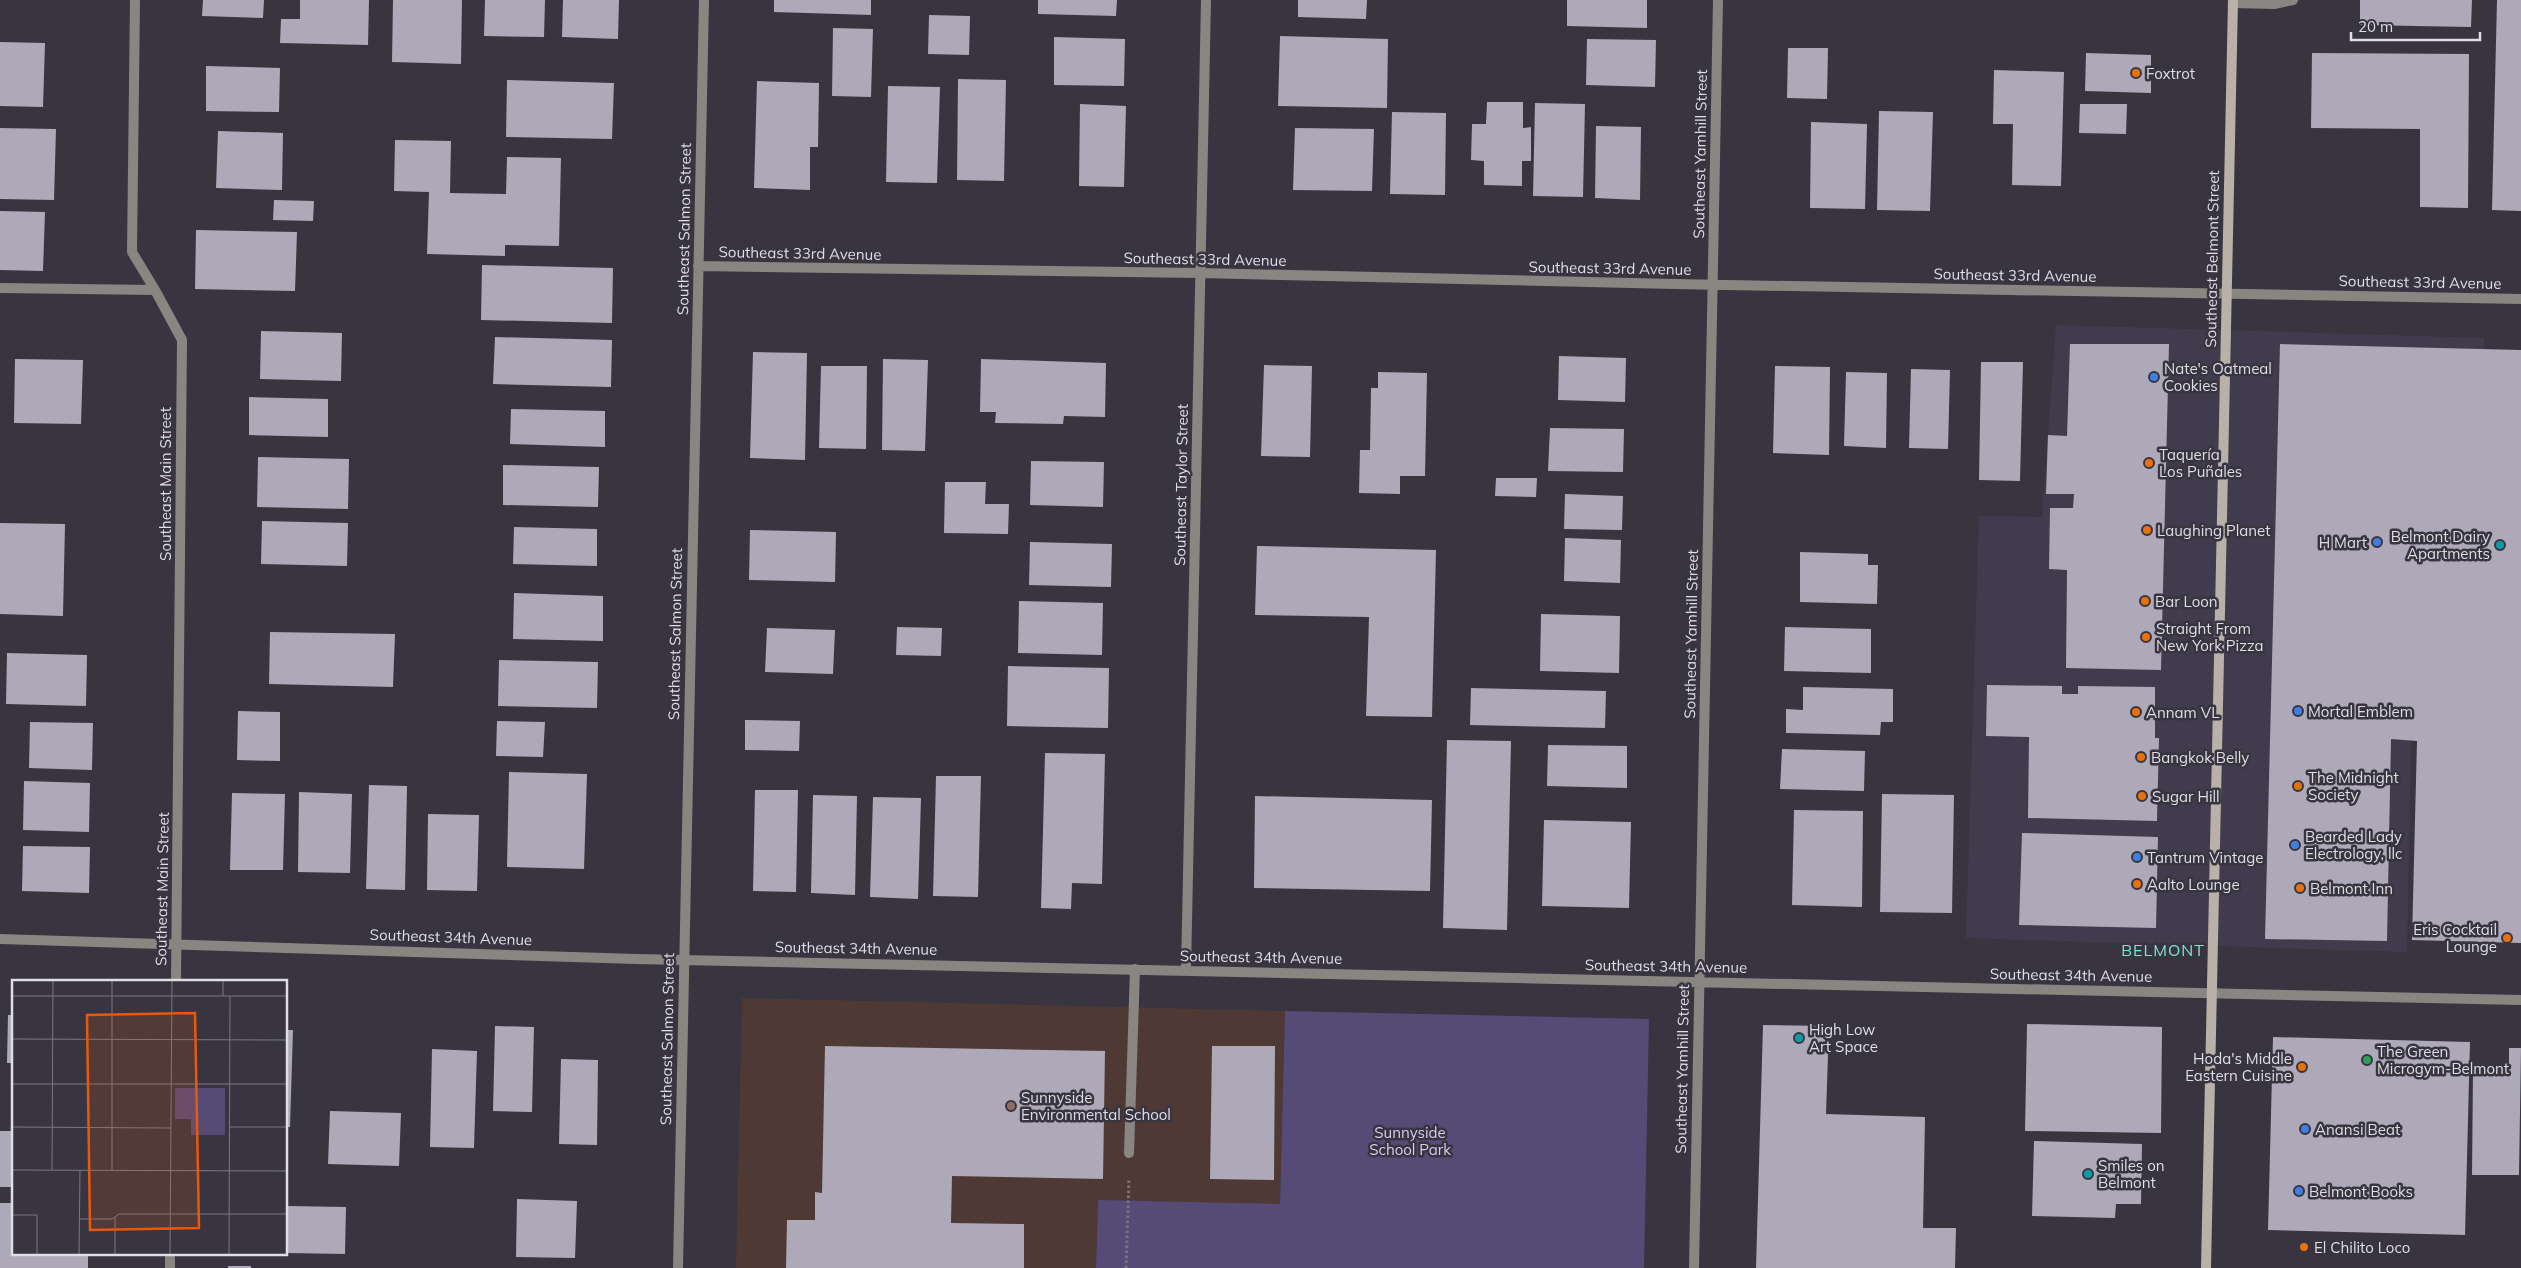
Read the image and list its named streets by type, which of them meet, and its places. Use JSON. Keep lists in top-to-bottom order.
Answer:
{
  "streets": {
    "main road": ["Southeast Belmont Street"],
    "street": [
      "Southeast Yamhill Street",
      "Southeast Salmon Street",
      "Southeast 33rd Avenue",
      "Southeast Main Street",
      "Southeast Taylor Street",
      "Southeast 34th Avenue"
    ]
  },
  "crossings": [
    ["Southeast Yamhill Street", "Southeast 33rd Avenue"],
    ["Southeast Yamhill Street", "Southeast 34th Avenue"],
    ["Southeast Salmon Street", "Southeast 33rd Avenue"],
    ["Southeast Salmon Street", "Southeast 34th Avenue"],
    ["Southeast 33rd Avenue", "Southeast Belmont Street"],
    ["Southeast 33rd Avenue", "Southeast Taylor Street"],
    ["Southeast Belmont Street", "Southeast 34th Avenue"],
    ["Southeast Main Street", "Southeast 34th Avenue"],
    ["Southeast Taylor Street", "Southeast 34th Avenue"]
  ],
  "districts": ["BELMONT"],
  "parks": ["Sunnyside School Park"],
  "places": [
    "Foxtrot",
    "Nate's Oatmeal Cookies",
    "Taquería Los Puñales",
    "Laughing Planet",
    "H Mart",
    "Belmont Dairy Apartments",
    "Bar Loon",
    "Straight From New York Pizza",
    "Mortal Emblem",
    "Annam VL",
    "Bangkok Belly",
    "The Midnight Society",
    "Sugar Hill",
    "Bearded Lady Electrology, llc",
    "Tantrum Vintage",
    "Aalto Lounge",
    "Belmont Inn",
    "Eris Cocktail Lounge",
    "High Low Art Space",
    "The Green Microgym-Belmont",
    "Hoda's Middle Eastern Cuisine",
    "Sunnyside Environmental School",
    "Anansi Beat",
    "Smiles on Belmont",
    "Belmont Books",
    "El Chilito Loco"
  ],
  "scale_bar": "20 m"
}
